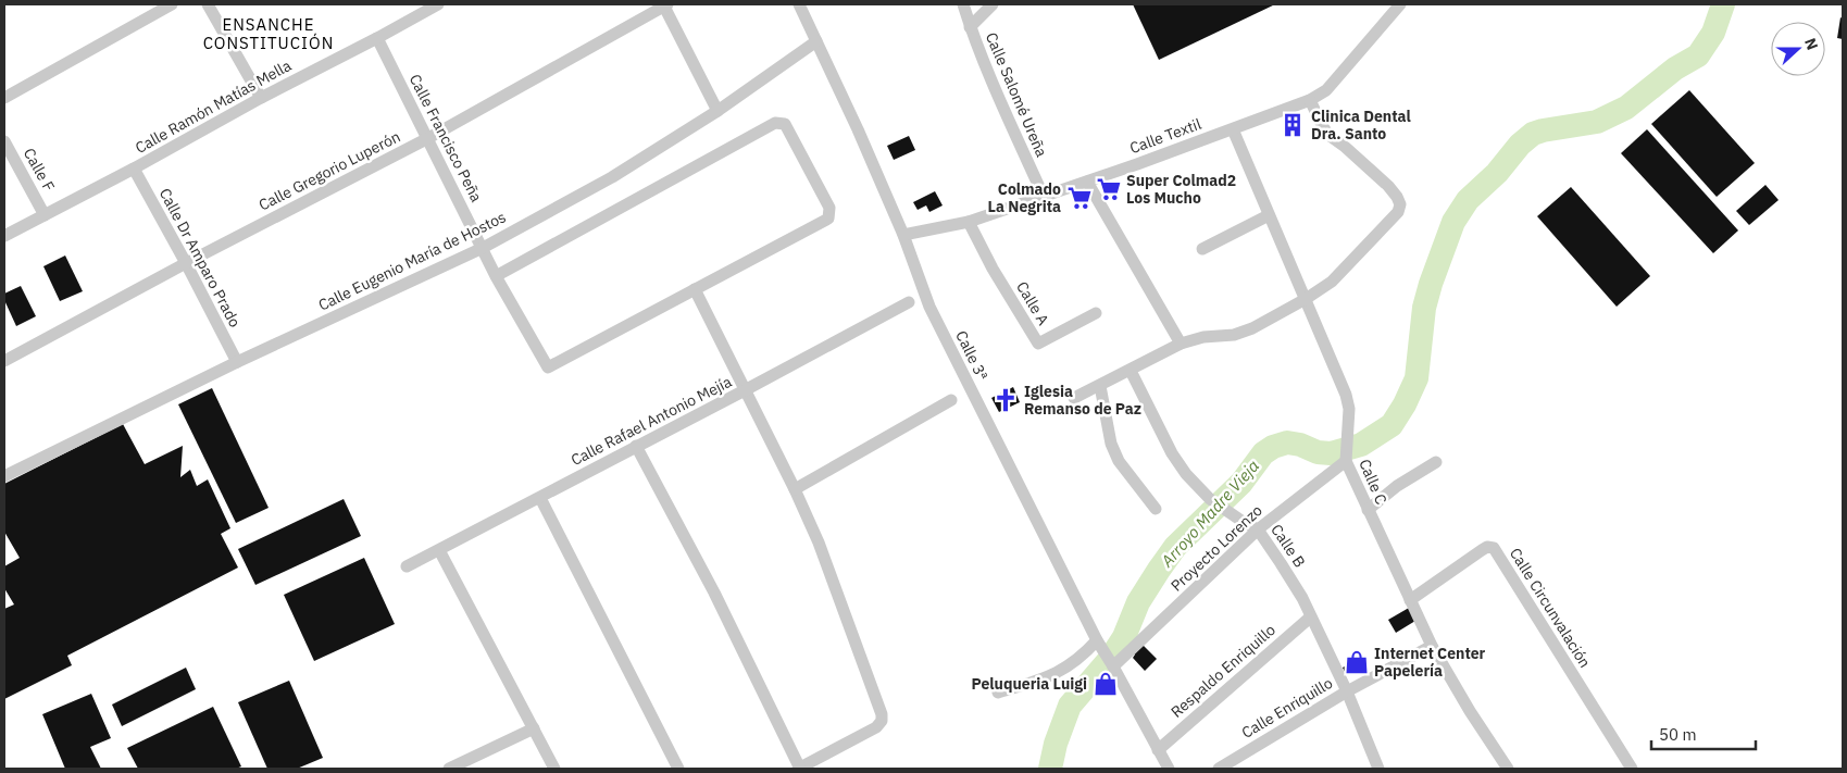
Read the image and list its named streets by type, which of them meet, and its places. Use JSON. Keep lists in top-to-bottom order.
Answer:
{
  "streets": {
    "street": [
      "Calle Salomé Ureña",
      "Calle Ramón Matías Mella",
      "Calle Textil",
      "Calle Francisco Peña",
      "Calle F",
      "Calle Gregorio Luperón",
      "Calle Dr Amparo Prado",
      "Calle Eugenio María de Hostos",
      "Calle A",
      "Calle 3ª",
      "Calle Rafael Antonio Mejía",
      "Calle C",
      "Calle B",
      "Proyecto Lorenzo",
      "Calle Circunvalación",
      "Respaldo Enriquillo",
      "Calle Enriquillo"
    ]
  },
  "crossings": [
    ["Calle Salomé Ureña", "Calle Textil"],
    ["Calle Ramón Matías Mella", "Calle Francisco Peña"],
    ["Calle Ramón Matías Mella", "Calle F"],
    ["Calle Ramón Matías Mella", "Calle Dr Amparo Prado"],
    ["Calle Textil", "Calle A"],
    ["Calle Textil", "Calle 3ª"],
    ["Calle Textil", "Calle C"],
    ["Calle Francisco Peña", "Calle Gregorio Luperón"],
    ["Calle Francisco Peña", "Calle Eugenio María de Hostos"],
    ["Calle Gregorio Luperón", "Calle Dr Amparo Prado"],
    ["Calle Dr Amparo Prado", "Calle Eugenio María de Hostos"],
    ["Calle Eugenio María de Hostos", "Calle 3ª"],
    ["Calle 3ª", "Proyecto Lorenzo"],
    ["Calle 3ª", "Respaldo Enriquillo"],
    ["Calle C", "Proyecto Lorenzo"],
    ["Calle C", "Calle Circunvalación"],
    ["Calle C", "Calle Enriquillo"],
    ["Calle B", "Proyecto Lorenzo"],
    ["Calle B", "Respaldo Enriquillo"],
    ["Calle B", "Calle Enriquillo"]
  ],
  "districts": ["ENSANCHE CONSTITUCIÓN"],
  "water": ["Arroyo Madre Vieja"],
  "places": {
    "building": ["Clinica Dental Dra. Santo"],
    "supermarket": ["Super Colmad2 Los Mucho", "Colmado La Negrita"],
    "church": ["Iglesia Remanso de Paz"],
    "shop": ["Internet Center Papelería", "Peluqueria Luigi"]
  },
  "scale_bar": "50 m",
  "north": "right"
}
